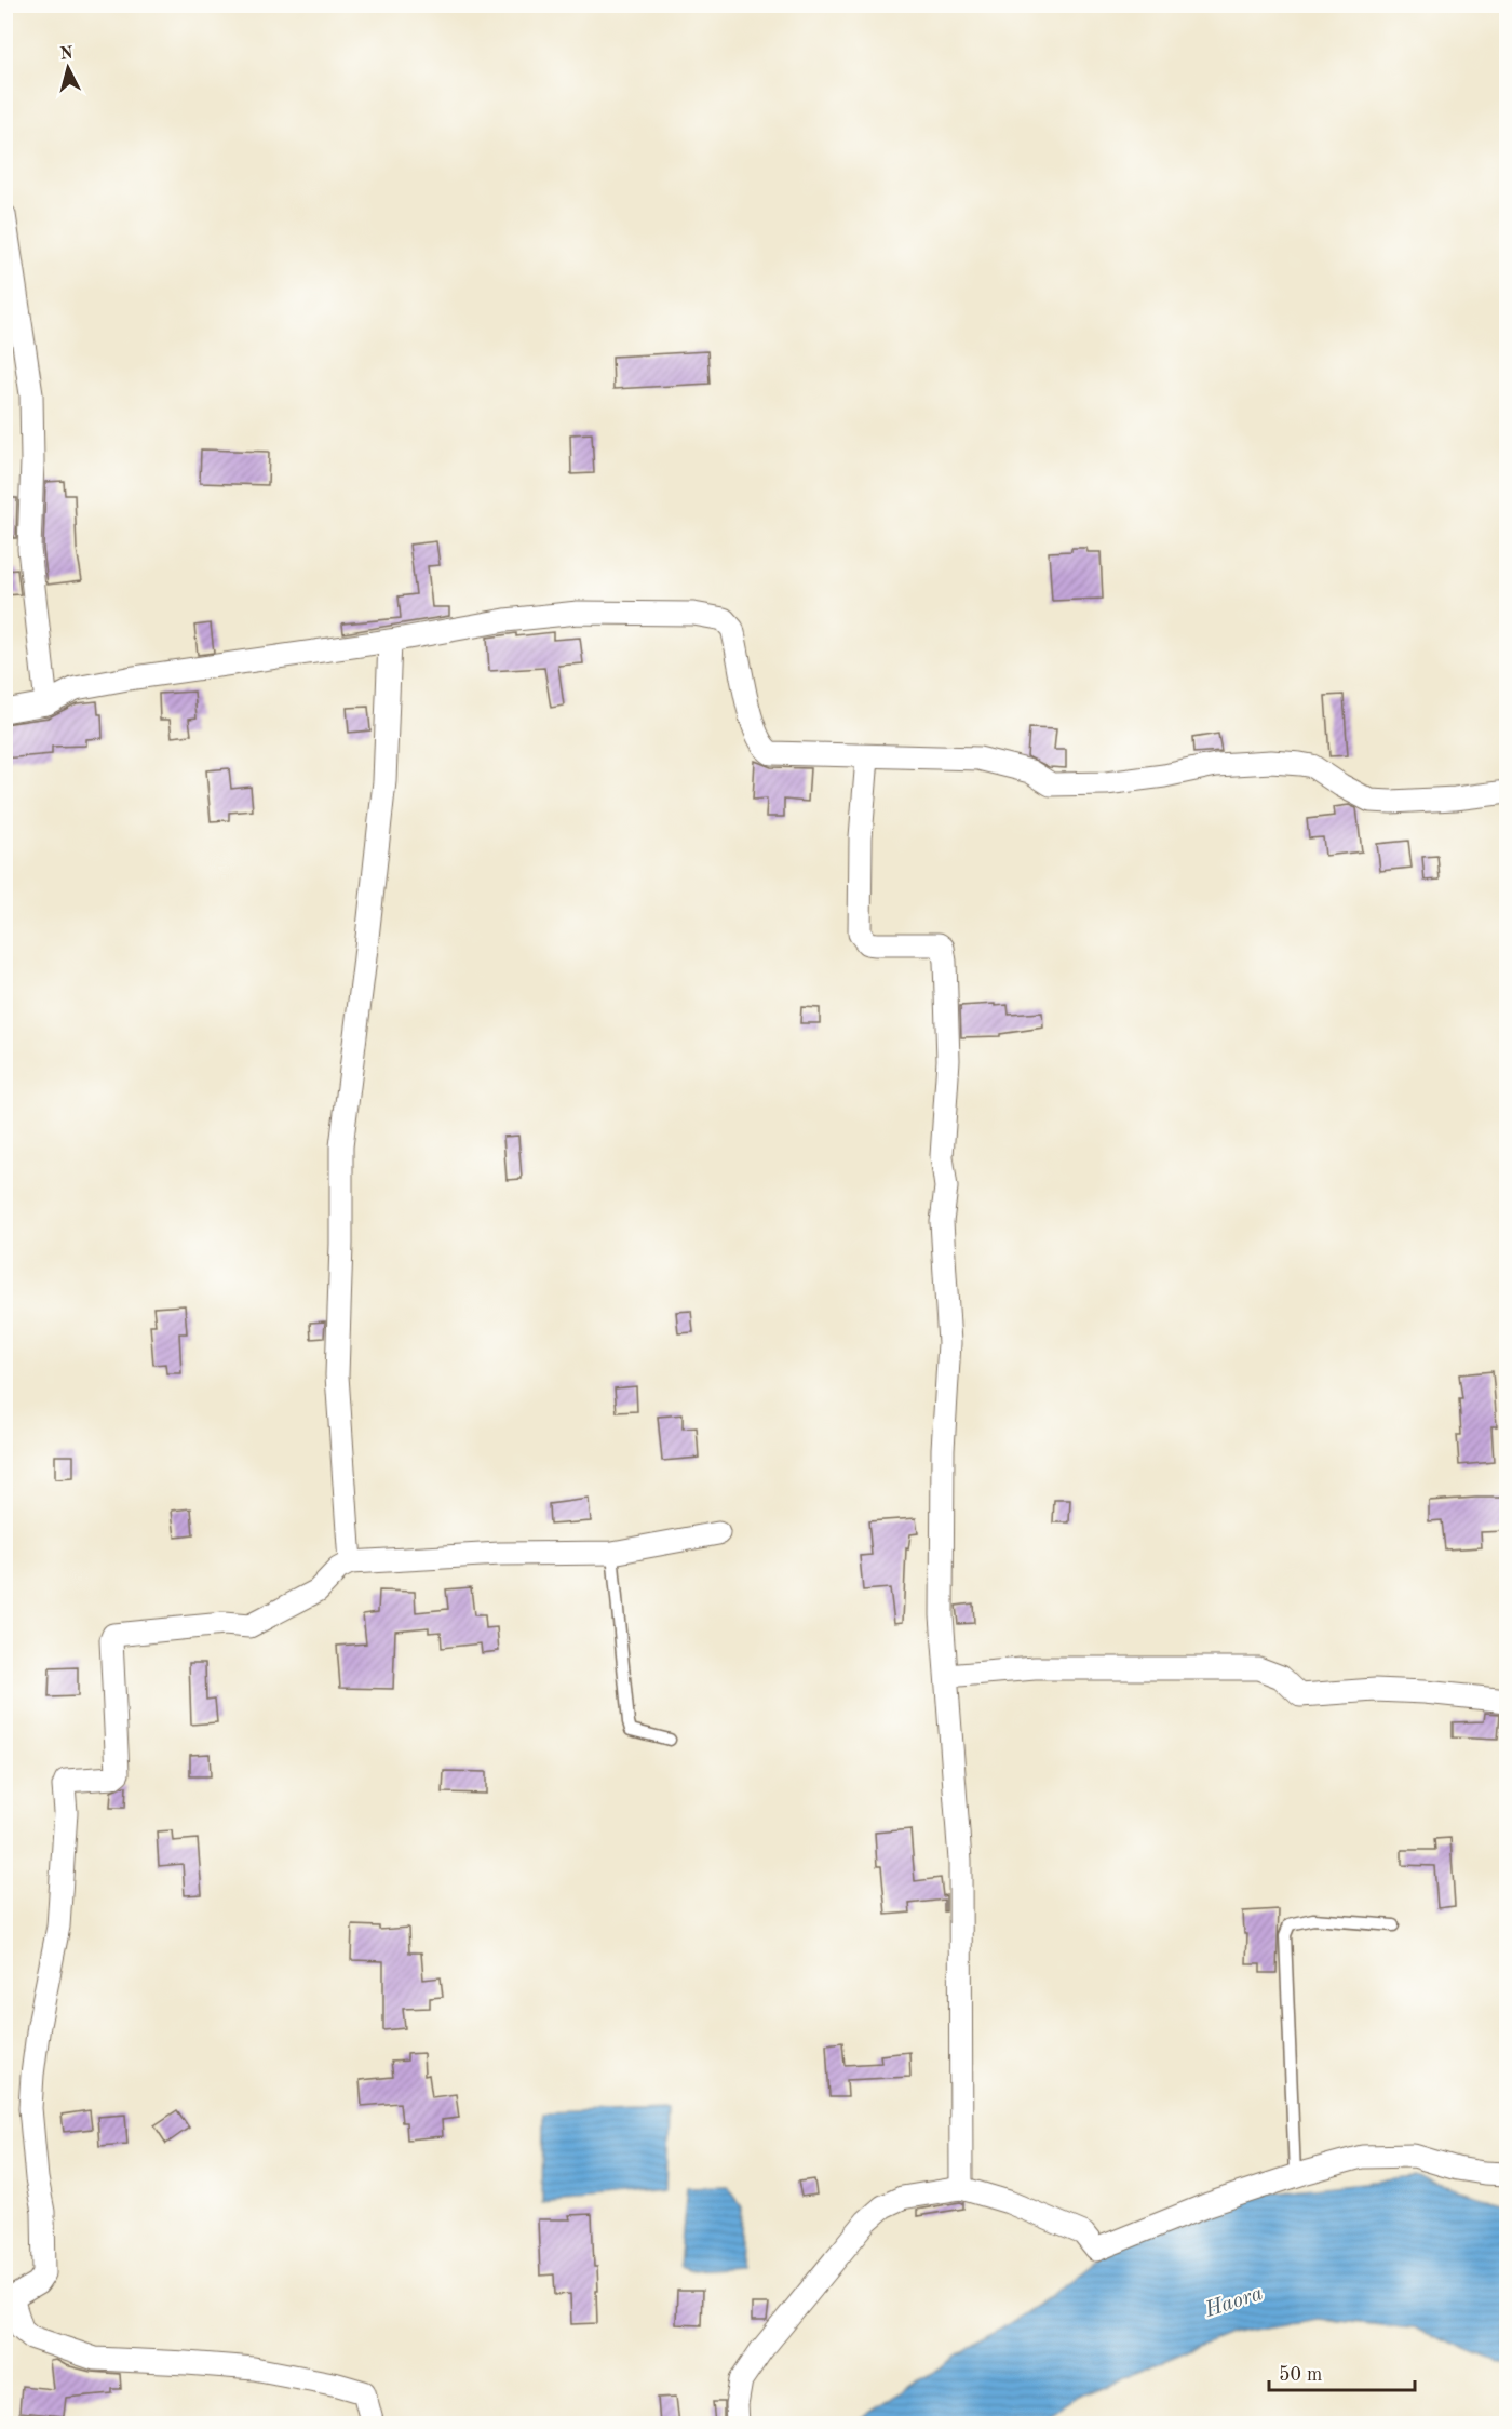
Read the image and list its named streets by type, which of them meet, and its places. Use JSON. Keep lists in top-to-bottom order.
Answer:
{
  "water": ["Haora"],
  "scale_bar": "50 m",
  "north": "top"
}
